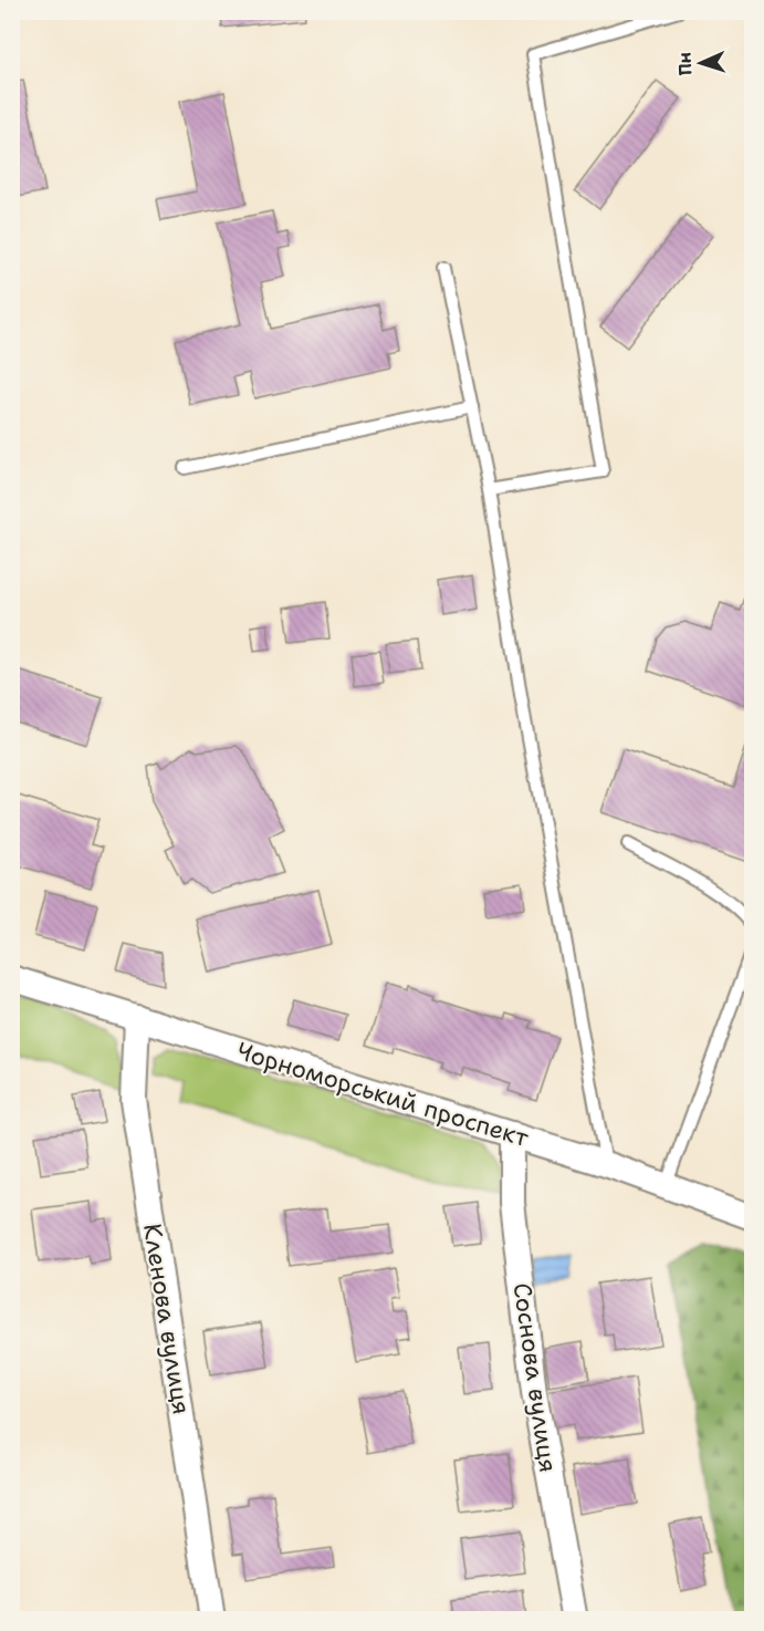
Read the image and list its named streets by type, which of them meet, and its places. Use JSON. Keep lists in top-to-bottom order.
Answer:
{
  "streets": {
    "street": ["Чорноморський проспект", "Кленова вулиця", "Соснова вулиця"]
  },
  "crossings": [
    ["Чорноморський проспект", "Кленова вулиця"],
    ["Чорноморський проспект", "Соснова вулиця"]
  ],
  "north": "left"
}
